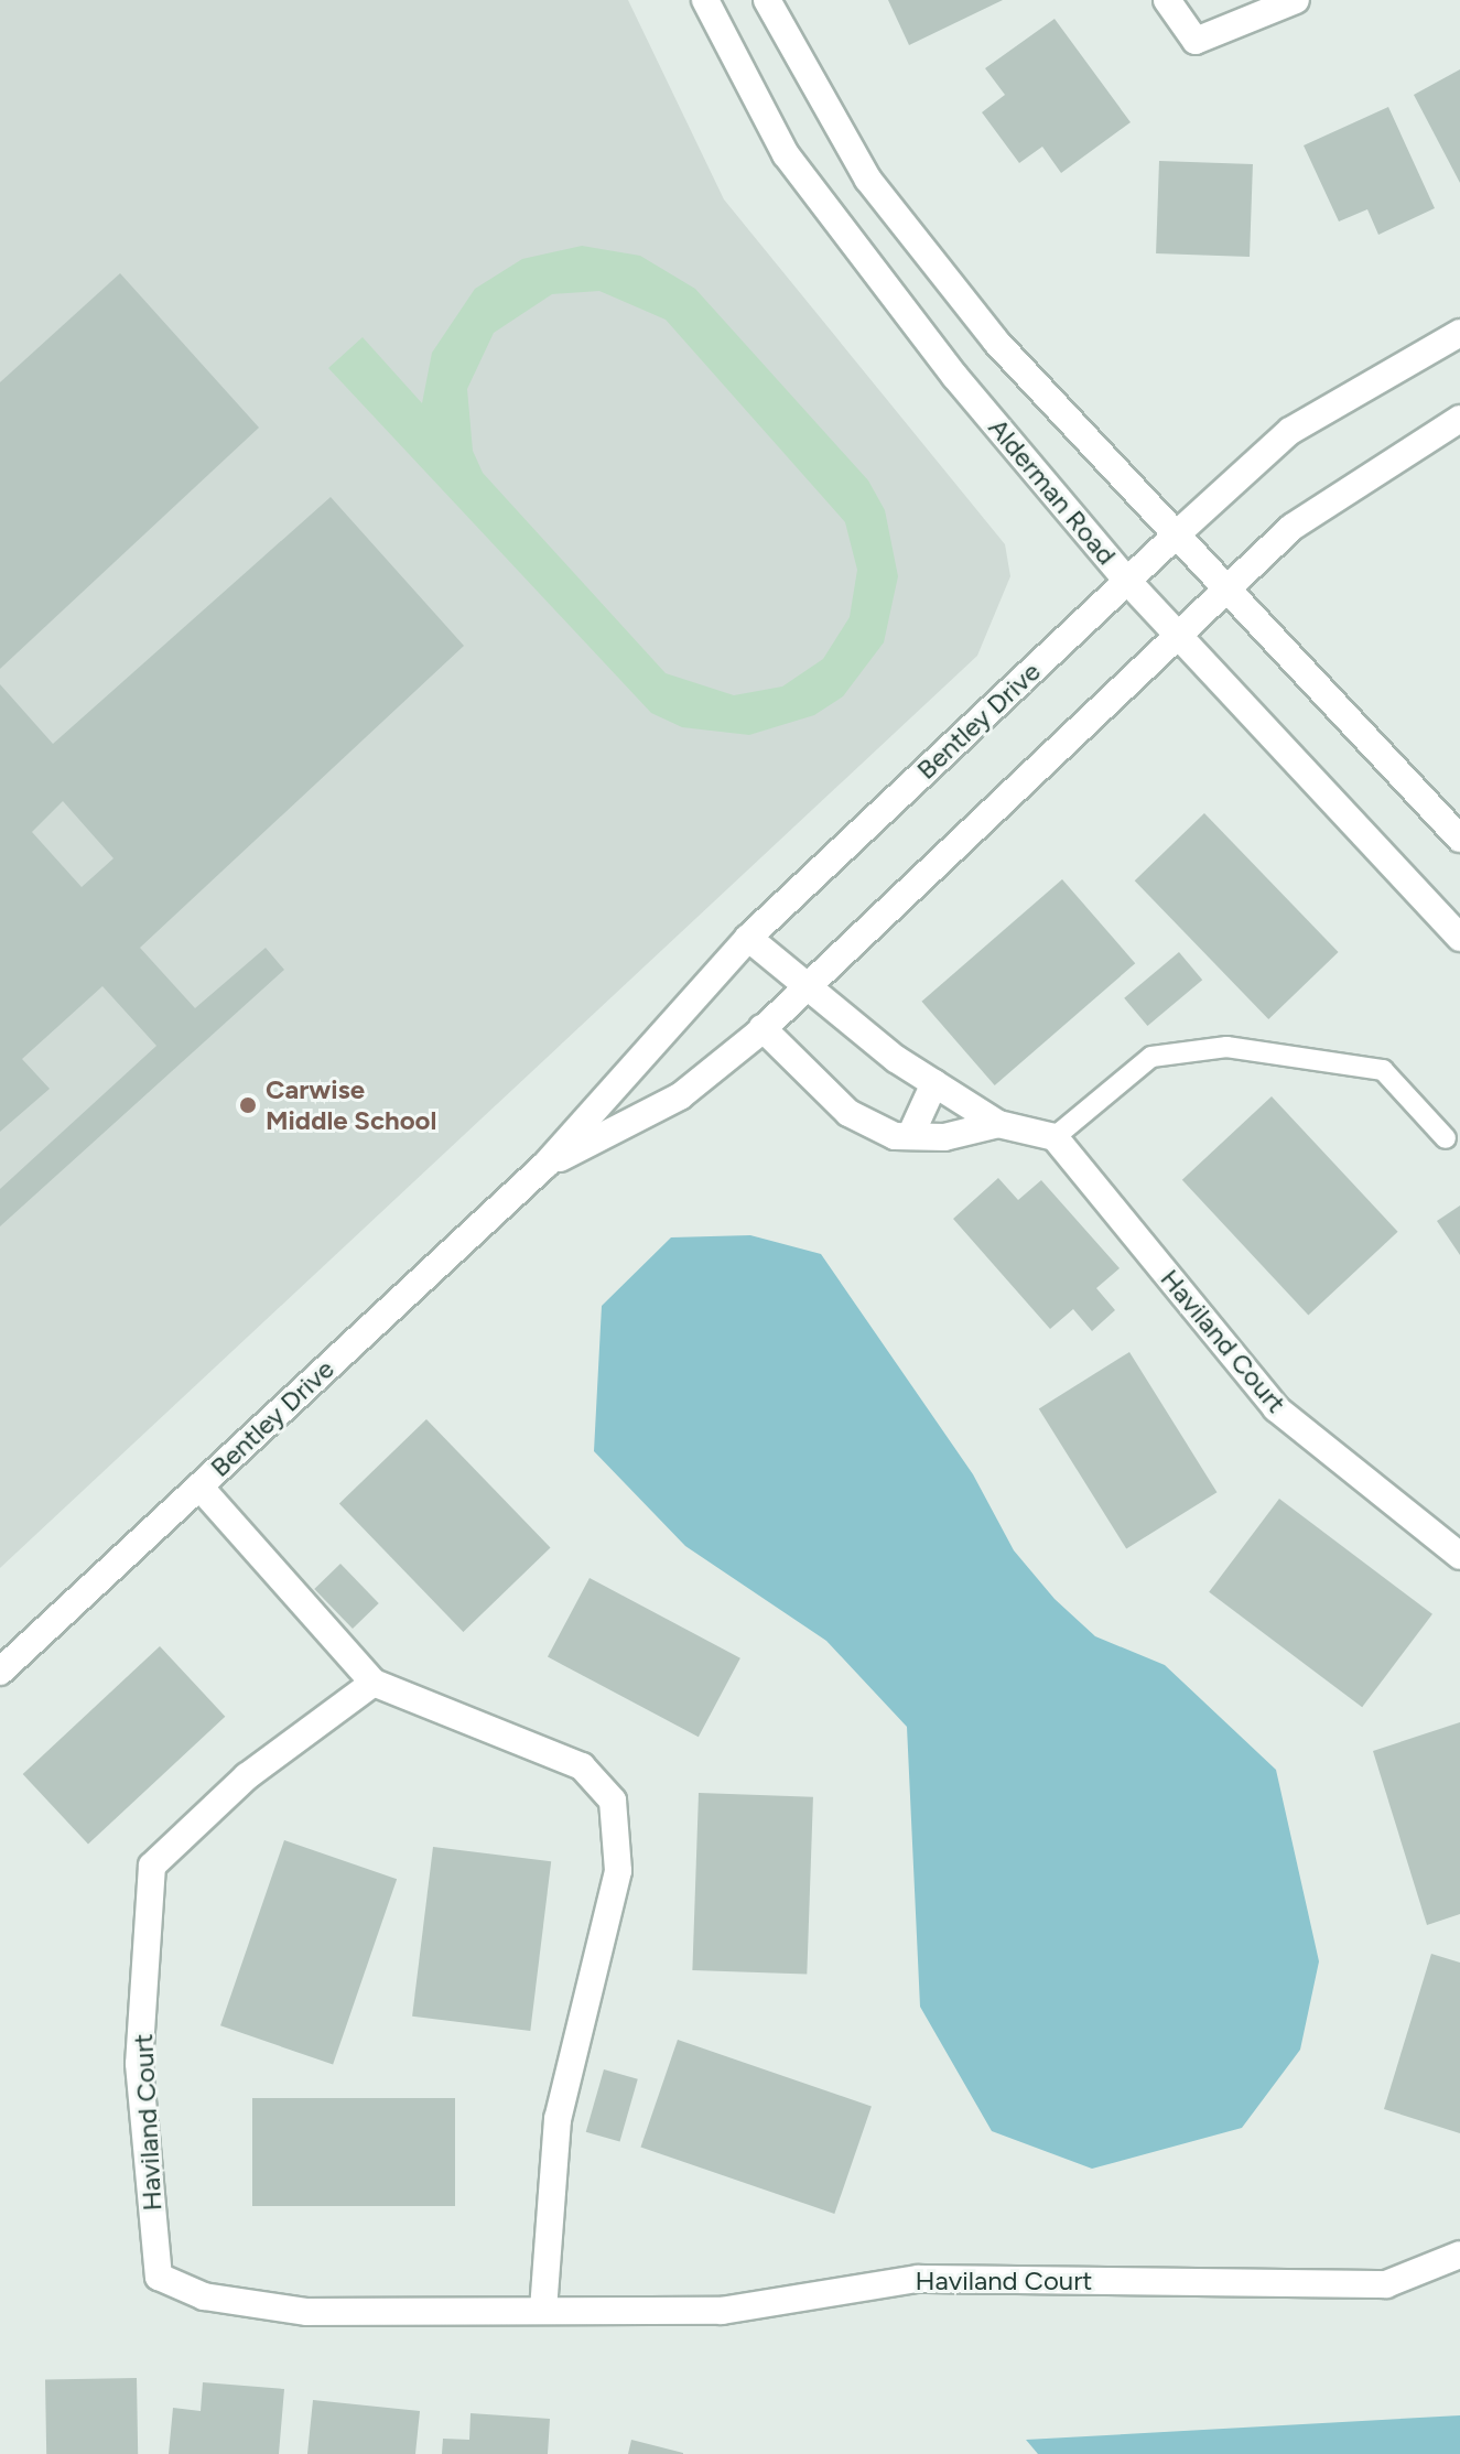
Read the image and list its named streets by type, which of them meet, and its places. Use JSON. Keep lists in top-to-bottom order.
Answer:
{
  "streets": {
    "street": ["Alderman Road", "Bentley Drive", "Haviland Court"]
  },
  "crossings": [
    ["Alderman Road", "Bentley Drive"]
  ],
  "places": ["Carwise Middle School"]
}
